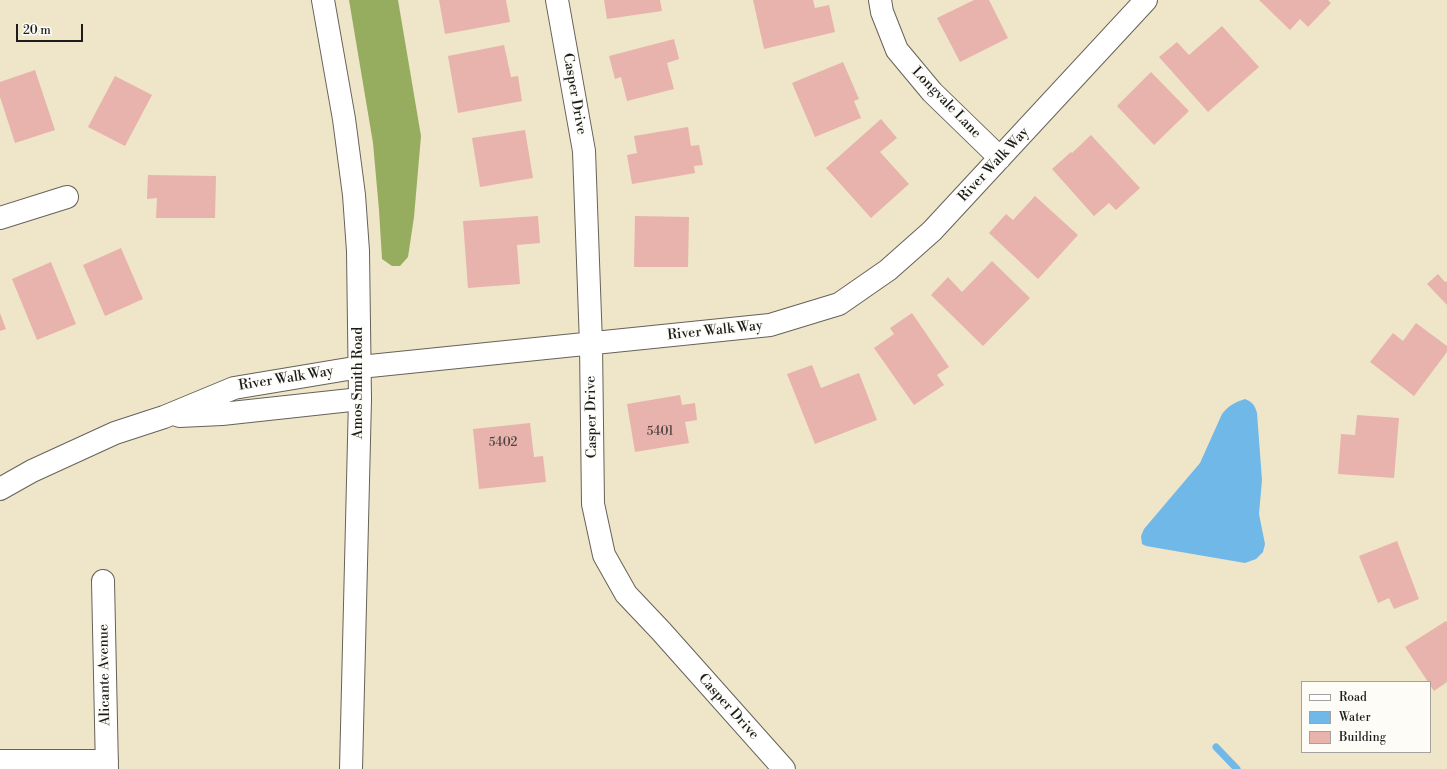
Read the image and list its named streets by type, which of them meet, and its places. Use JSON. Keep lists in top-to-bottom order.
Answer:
{
  "streets": {
    "street": [
      "Casper Drive",
      "Longvale Lane",
      "River Walk Way",
      "Amos Smith Road",
      "Alicante Avenue"
    ]
  },
  "crossings": [
    ["Casper Drive", "River Walk Way"],
    ["Longvale Lane", "River Walk Way"],
    ["River Walk Way", "Amos Smith Road"]
  ],
  "house_numbers": ["5401", "5402"],
  "legend": ["Road", "Water", "Building"],
  "scale_bar": "20 m"
}
